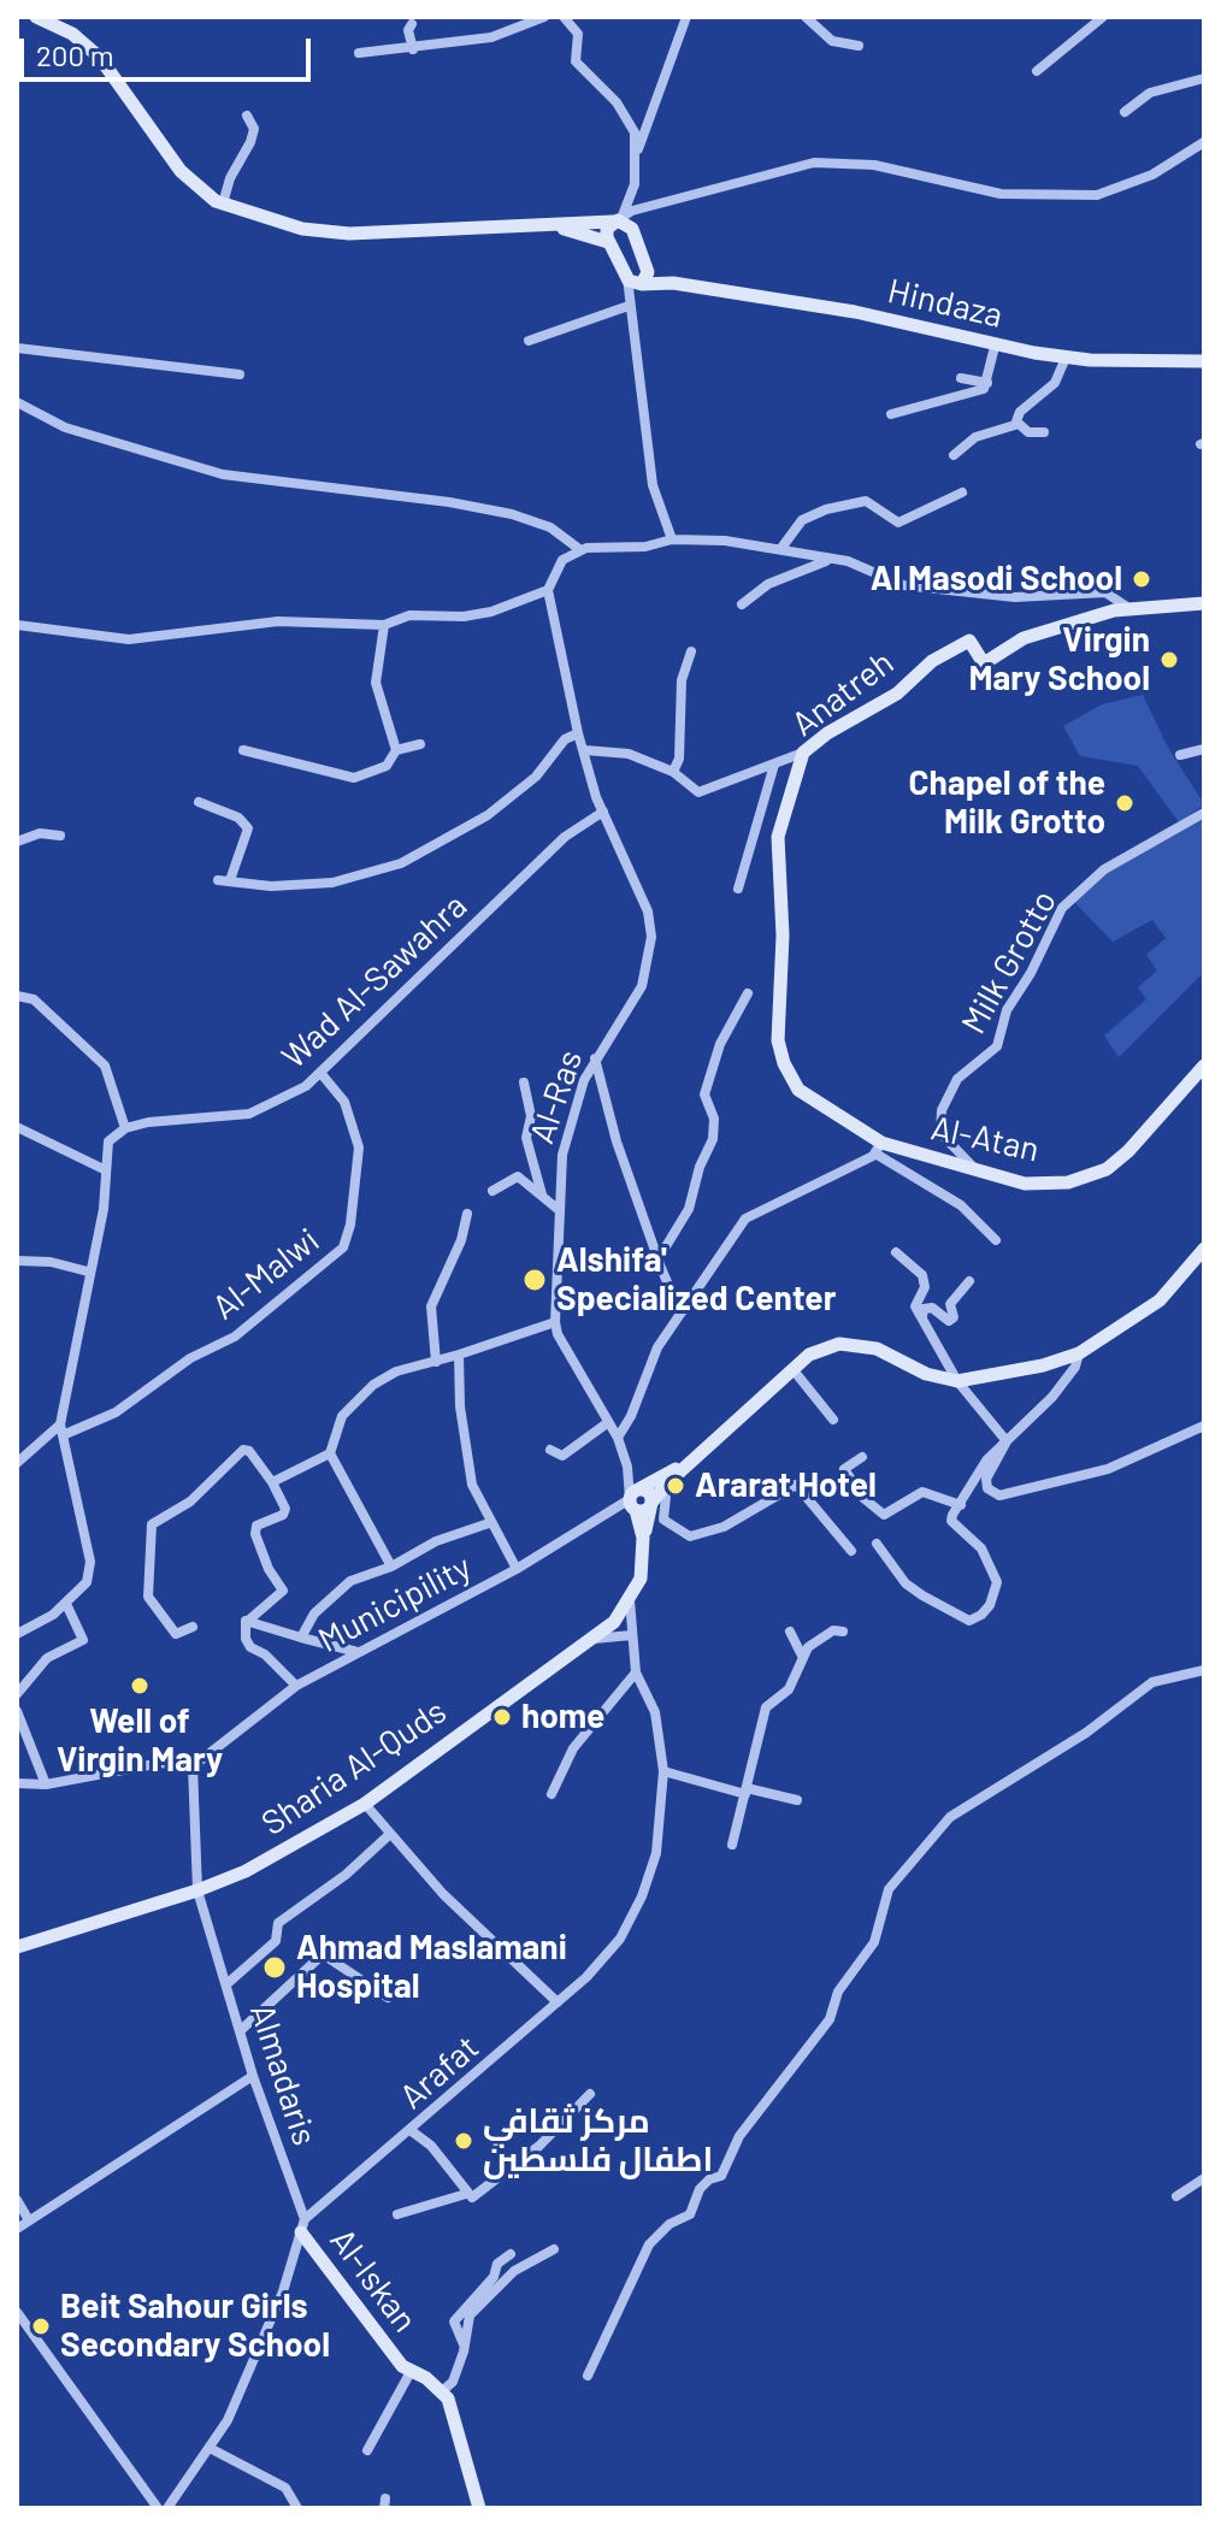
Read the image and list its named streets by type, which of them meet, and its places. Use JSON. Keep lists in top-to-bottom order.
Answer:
{
  "streets": {
    "street": [
      "Hindaza",
      "Anatreh",
      "Milk Grotto",
      "Wad Al-Sawahra",
      "Al-Ras",
      "Al-Atan",
      "Al-Malwi",
      "Municipility",
      "Sharia Al-Quds",
      "Arafat",
      "Almadaris",
      "Al-Iskan"
    ]
  },
  "crossings": [
    ["Anatreh", "Al-Atan"],
    ["Milk Grotto", "Al-Atan"],
    ["Wad Al-Sawahra", "Al-Ras"],
    ["Wad Al-Sawahra", "Al-Malwi"],
    ["Al-Ras", "Municipility"],
    ["Al-Ras", "Sharia Al-Quds"],
    ["Municipility", "Sharia Al-Quds"],
    ["Municipility", "Almadaris"],
    ["Sharia Al-Quds", "Arafat"],
    ["Sharia Al-Quds", "Almadaris"],
    ["Arafat", "Almadaris"],
    ["Arafat", "Al-Iskan"],
    ["Almadaris", "Al-Iskan"]
  ],
  "places": [
    "Al Masodi School",
    "Virgin Mary School",
    "Chapel of the Milk Grotto",
    "Alshifa' Specialized Center",
    "Ararat Hotel",
    "Well of Virgin Mary",
    "home",
    "Ahmad Maslamani Hospital",
    "مركز ثقافي اطفال فلسطين",
    "Beit Sahour Girls Secondary School"
  ],
  "scale_bar": "200 m"
}
